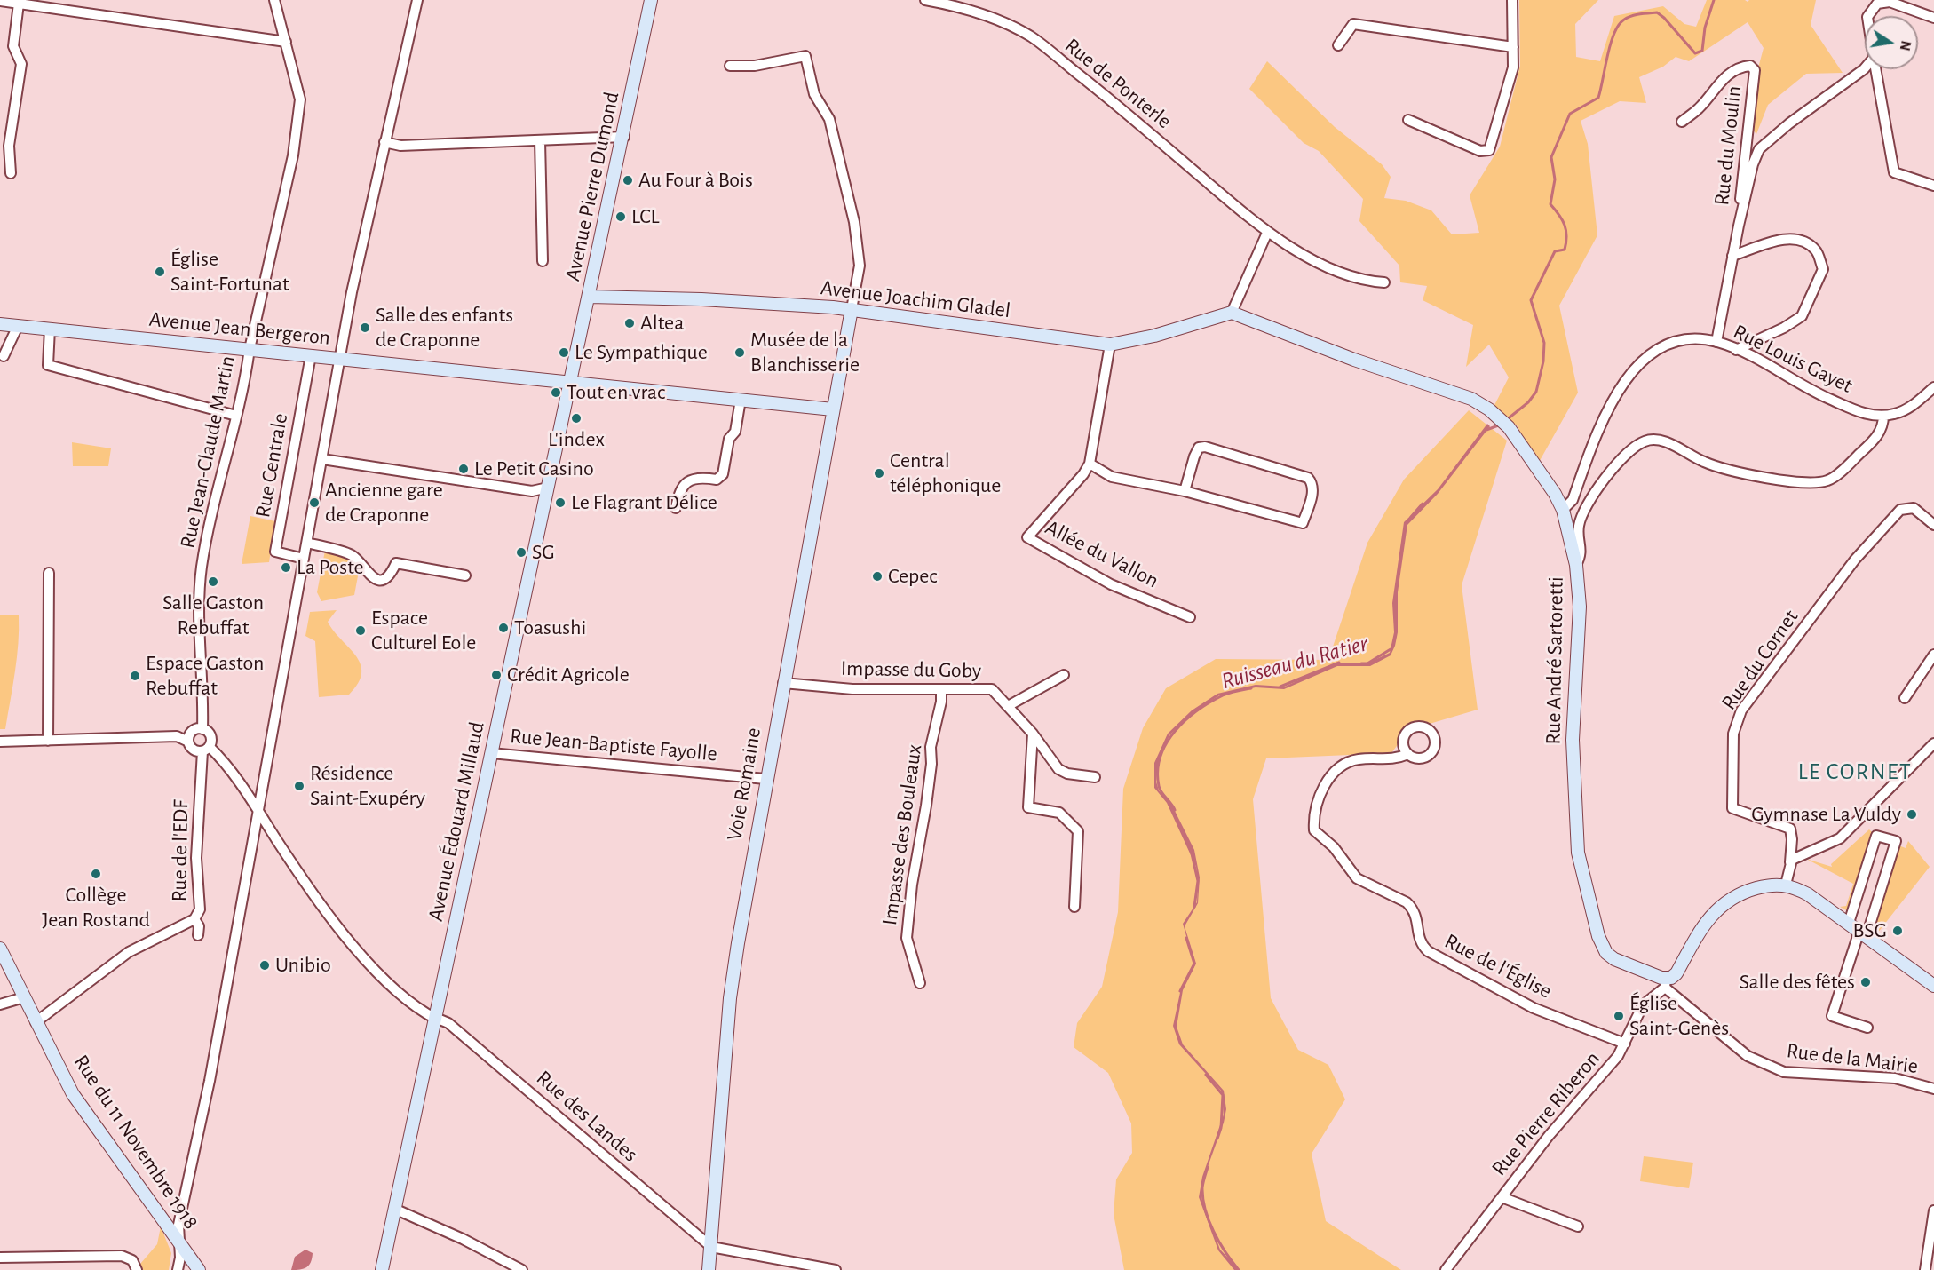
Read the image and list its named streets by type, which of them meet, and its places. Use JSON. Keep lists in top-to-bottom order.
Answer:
{
  "streets": {
    "street": [
      "Rue de Ponterle",
      "Rue du Moulin",
      "Avenue Pierre Dumond",
      "Avenue Joachim Gladel",
      "Avenue Jean Bergeron",
      "Rue Louis Gayet",
      "Rue Jean-Claude Martin",
      "Rue Centrale",
      "Allée du Vallon",
      "Rue du Cornet",
      "Rue André Sartoretti",
      "Impasse du Goby",
      "Rue Jean-Baptiste Fayolle",
      "Voie Romaine",
      "Avenue Édouard Millaud",
      "Impasse des Bouleaux",
      "Rue de l'EDF",
      "Rue de l'Église",
      "Rue de la Mairie",
      "Rue Pierre Riberon",
      "Rue des Landes",
      "Rue du 11 Novembre 1918"
    ]
  },
  "crossings": [
    ["Rue du Moulin", "Rue Louis Gayet"],
    ["Avenue Pierre Dumond", "Avenue Joachim Gladel"],
    ["Avenue Pierre Dumond", "Avenue Jean Bergeron"],
    ["Avenue Pierre Dumond", "Avenue Édouard Millaud"],
    ["Avenue Joachim Gladel", "Allée du Vallon"],
    ["Avenue Joachim Gladel", "Rue André Sartoretti"],
    ["Avenue Joachim Gladel", "Voie Romaine"],
    ["Avenue Jean Bergeron", "Rue Jean-Claude Martin"],
    ["Avenue Jean Bergeron", "Rue Centrale"],
    ["Avenue Jean Bergeron", "Voie Romaine"],
    ["Avenue Jean Bergeron", "Avenue Édouard Millaud"],
    ["Rue Louis Gayet", "Rue André Sartoretti"],
    ["Rue Jean-Claude Martin", "Rue de l'EDF"],
    ["Rue André Sartoretti", "Rue de la Mairie"],
    ["Rue André Sartoretti", "Rue Pierre Riberon"],
    ["Impasse du Goby", "Voie Romaine"],
    ["Impasse du Goby", "Impasse des Bouleaux"],
    ["Rue Jean-Baptiste Fayolle", "Voie Romaine"],
    ["Rue Jean-Baptiste Fayolle", "Avenue Édouard Millaud"],
    ["Voie Romaine", "Rue des Landes"],
    ["Avenue Édouard Millaud", "Rue des Landes"],
    ["Rue de l'EDF", "Rue du 11 Novembre 1918"],
    ["Rue de l'Église", "Rue Pierre Riberon"],
    ["Rue de la Mairie", "Rue Pierre Riberon"]
  ],
  "districts": ["LE CORNET"],
  "water": ["Ruisseau du Ratier"],
  "places": [
    "Au Four à Bois",
    "LCL",
    "Église Saint-Fortunat",
    "Altea",
    "Salle des enfants de Craponne",
    "Le Sympathique",
    "Musée de la Blanchisserie",
    "Tout en vrac",
    "L'index",
    "Le Petit Casino",
    "Central téléphonique",
    "Ancienne gare de Craponne",
    "Le Flagrant Délice",
    "SG",
    "La Poste",
    "Cepec",
    "Salle Gaston Rebuffat",
    "Toasushi",
    "Espace Culturel Eole",
    "Crédit Agricole",
    "Espace Gaston Rebuffat",
    "Résidence Saint-Exupéry",
    "Gymnase La Vuldy",
    "Collège Jean Rostand",
    "BSG",
    "Unibio",
    "Salle des fêtes",
    "Église Saint-Genès"
  ],
  "north": "right"
}
